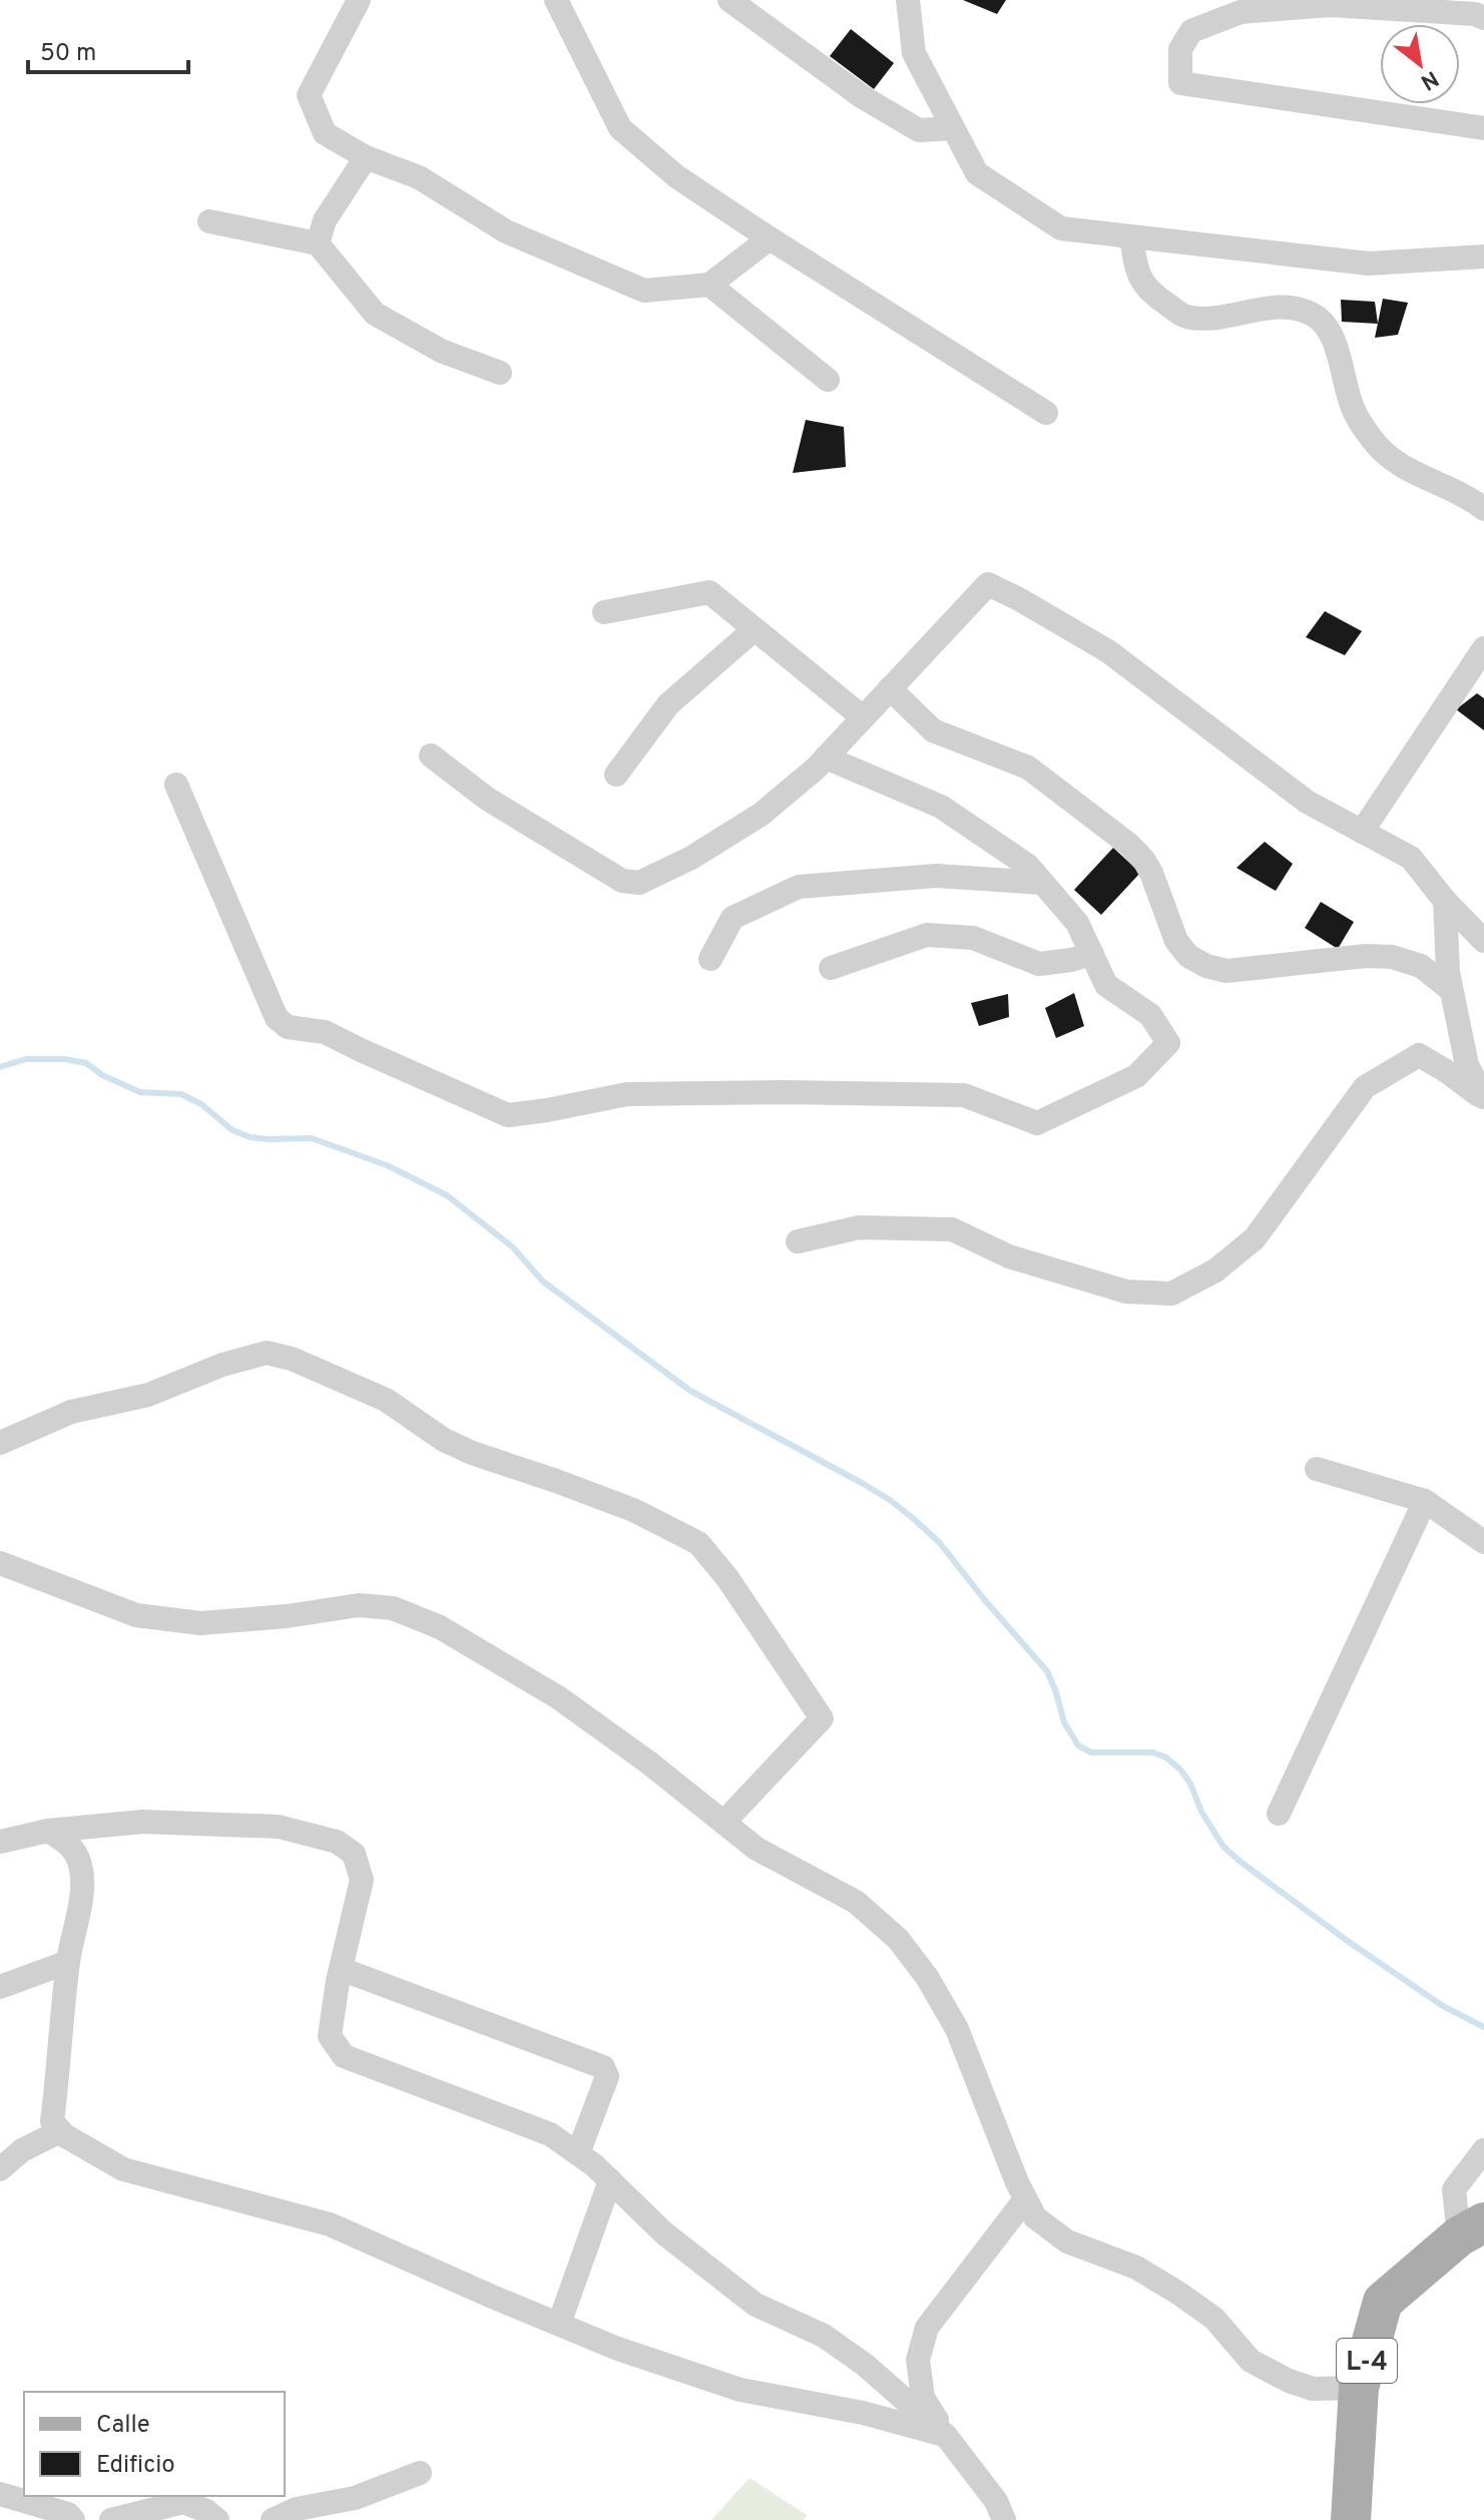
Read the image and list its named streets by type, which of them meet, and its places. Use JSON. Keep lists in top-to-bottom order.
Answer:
{
  "streets": {
    "main road": ["L-4"]
  },
  "legend": ["Calle", "Edificio"],
  "scale_bar": "50 m",
  "north": "bottom right"
}
